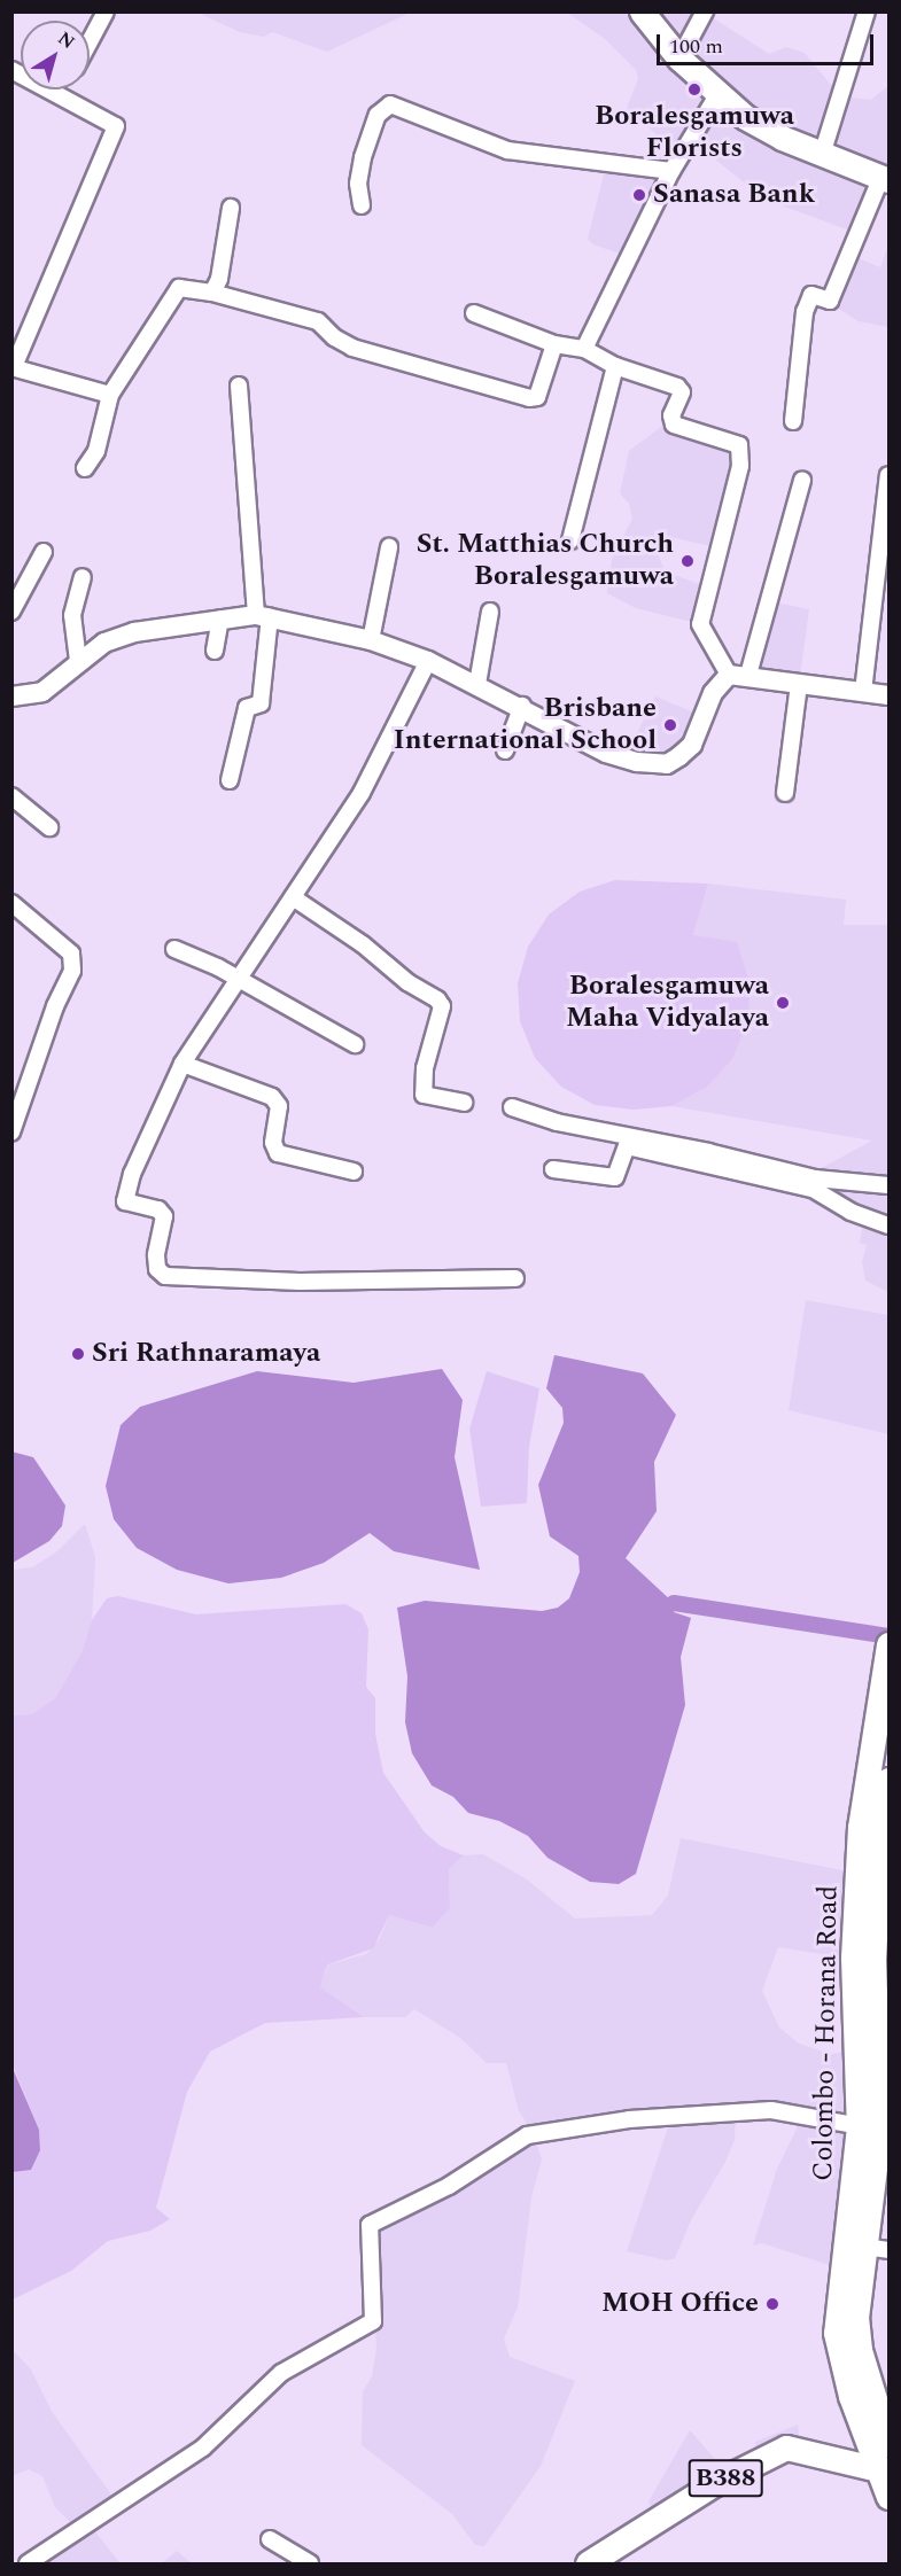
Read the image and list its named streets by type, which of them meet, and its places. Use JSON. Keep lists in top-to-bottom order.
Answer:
{
  "streets": {
    "main road": ["Colombo - Horana Road", "B388"]
  },
  "crossings": [
    ["Colombo - Horana Road", "B388"]
  ],
  "places": [
    "Boralesgamuwa Florists",
    "Sanasa Bank",
    "St. Matthias Church Boralesgamuwa",
    "Brisbane International School",
    "Boralesgamuwa Maha Vidyalaya",
    "Sri Rathnaramaya",
    "MOH Office"
  ],
  "scale_bar": "100 m",
  "north": "top right"
}
